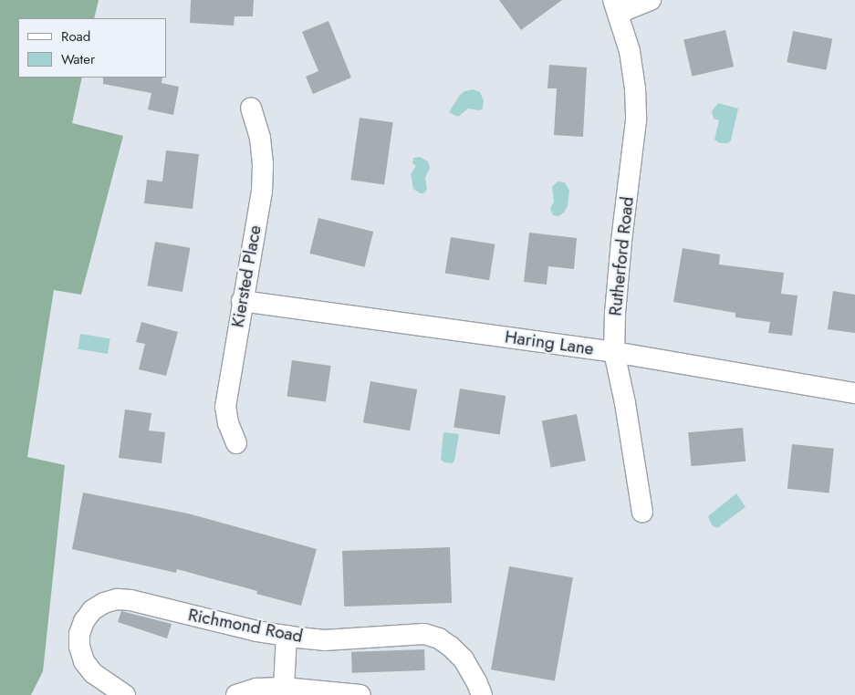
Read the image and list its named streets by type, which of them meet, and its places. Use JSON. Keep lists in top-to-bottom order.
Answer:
{
  "streets": {
    "street": [
      "Rutherford Road",
      "Kiersted Place",
      "Haring Lane",
      "Richmond Road"
    ]
  },
  "crossings": [
    ["Rutherford Road", "Haring Lane"],
    ["Kiersted Place", "Haring Lane"]
  ],
  "legend": ["Road", "Water"]
}
